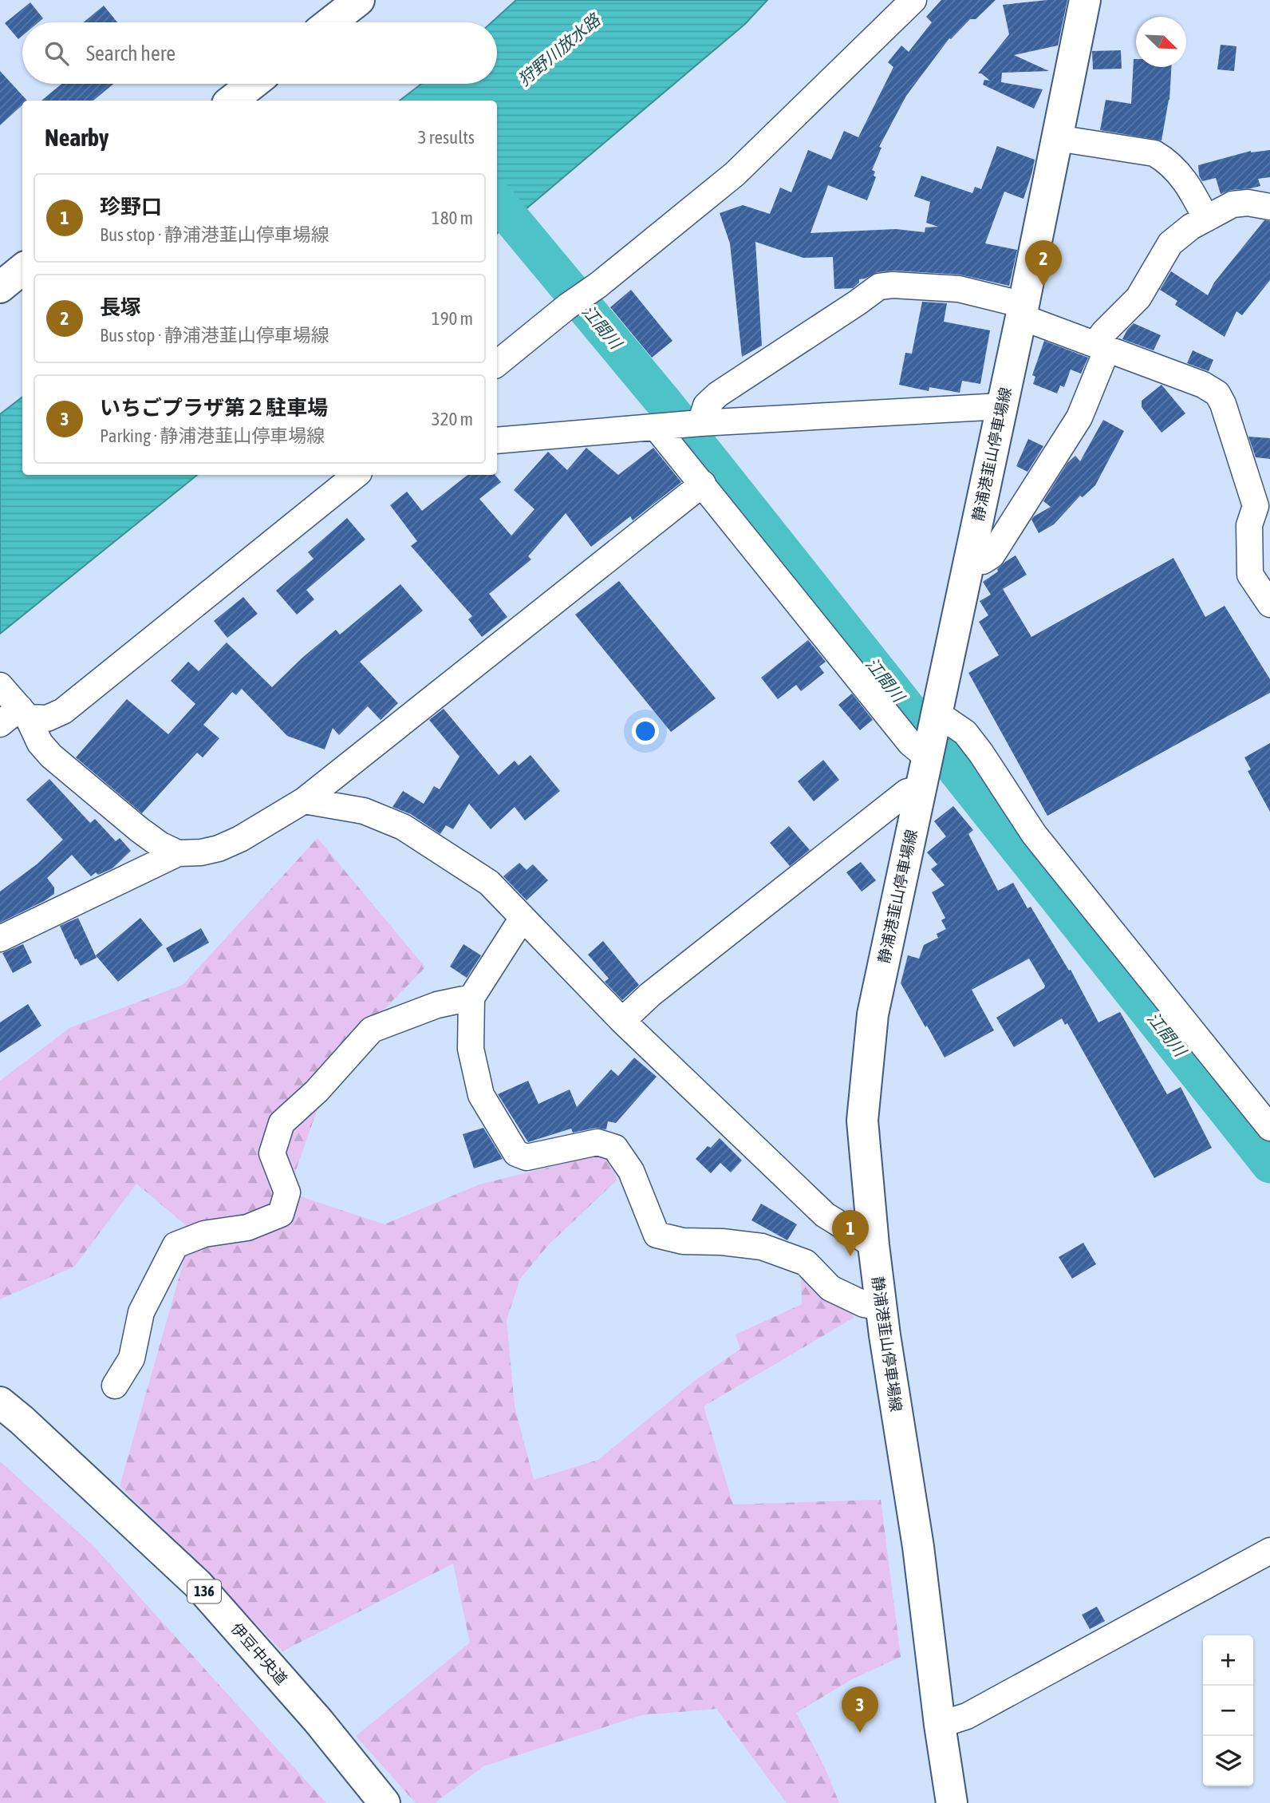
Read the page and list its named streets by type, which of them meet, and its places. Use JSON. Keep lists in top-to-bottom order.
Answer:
{
  "streets": {
    "main road": ["静浦港韮山停車場線", "136", "伊豆中央道"]
  },
  "water": ["狩野川放水路", "江間川"],
  "north": "bottom right",
  "page": {
    "search": "Search here",
    "heading": ["Nearby", "3 results"],
    "list": [
      {
        "mark": "1",
        "name": "珍野口",
        "note": "Bus stop · 静浦港韮山停車場線",
        "value": "180 m"
      },
      {
        "mark": "2",
        "name": "長塚",
        "note": "Bus stop · 静浦港韮山停車場線",
        "value": "190 m"
      },
      {
        "mark": "3",
        "name": "いちごプラザ第２駐車場",
        "note": "Parking · 静浦港韮山停車場線",
        "value": "320 m"
      }
    ],
    "pins": ["2", "1", "3"],
    "map_buttons": ["+", "−"]
  }
}
